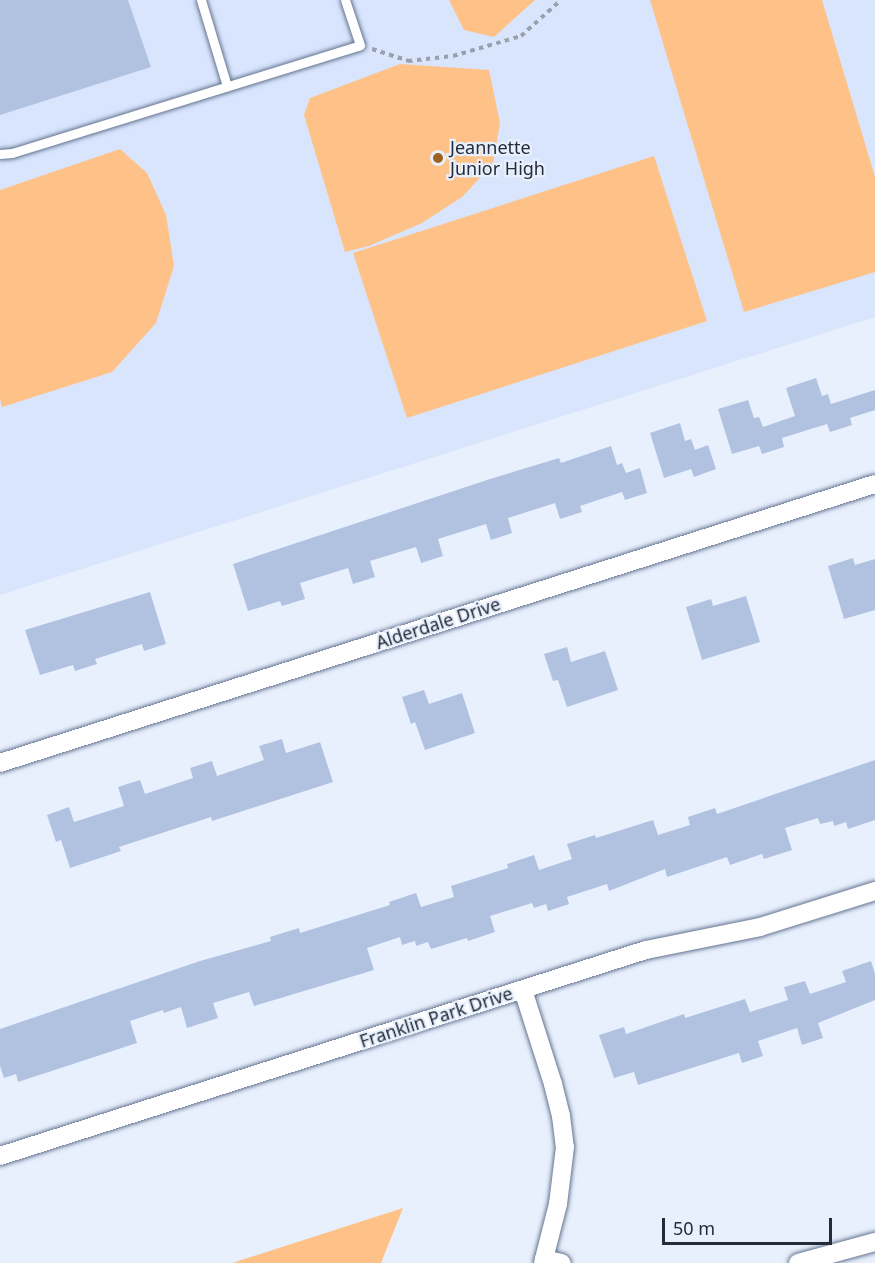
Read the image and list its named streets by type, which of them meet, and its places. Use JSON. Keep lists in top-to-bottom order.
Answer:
{
  "streets": {
    "street": ["Alderdale Drive", "Franklin Park Drive"]
  },
  "places": ["Jeannette Junior High"],
  "scale_bar": "50 m"
}
